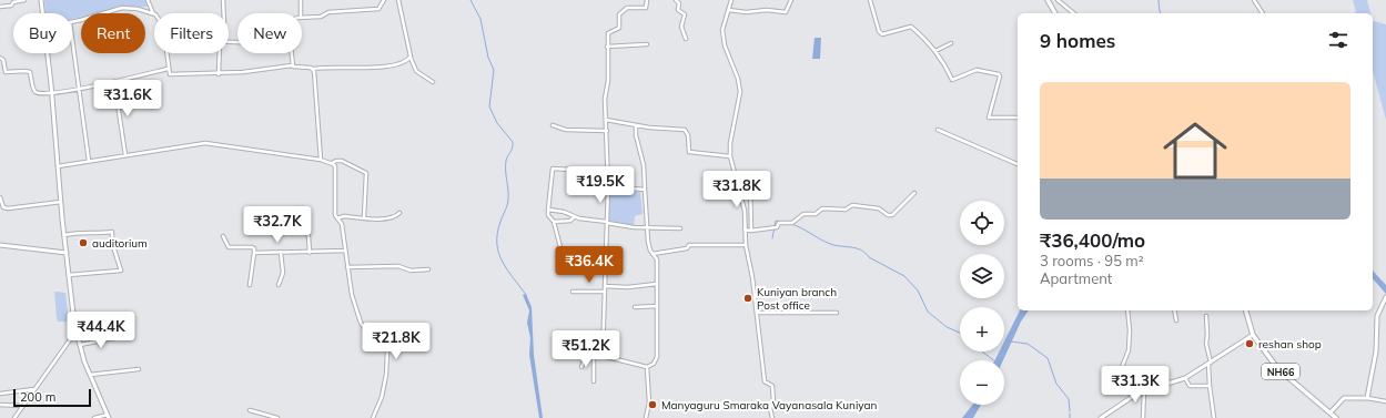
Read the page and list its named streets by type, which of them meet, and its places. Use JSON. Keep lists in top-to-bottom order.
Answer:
{
  "streets": {
    "highway": ["NH66"]
  },
  "places": [
    "auditorium",
    "Kuniyan branch Post office",
    "reshan shop",
    "Manyaguru Smaraka Vayanasala Kuniyan"
  ],
  "scale_bar": "200 m",
  "page": {
    "chip": [
      "Buy",
      "Rent",
      "Filters",
      "New"
    ],
    "heading": "9 homes",
    "list": [
      {
        "name": "₹36,400/mo",
        "note": "3 rooms · 95 m² · Apartment"
      }
    ],
    "price": [
      "₹31.6K",
      "₹19.5K",
      "₹31.8K",
      "₹32.7K",
      "₹36.4K",
      "₹44.4K",
      "₹21.8K",
      "₹51.2K",
      "₹31.3K"
    ],
    "map_buttons": ["+", "−"],
    "scale": "200 m"
  }
}
